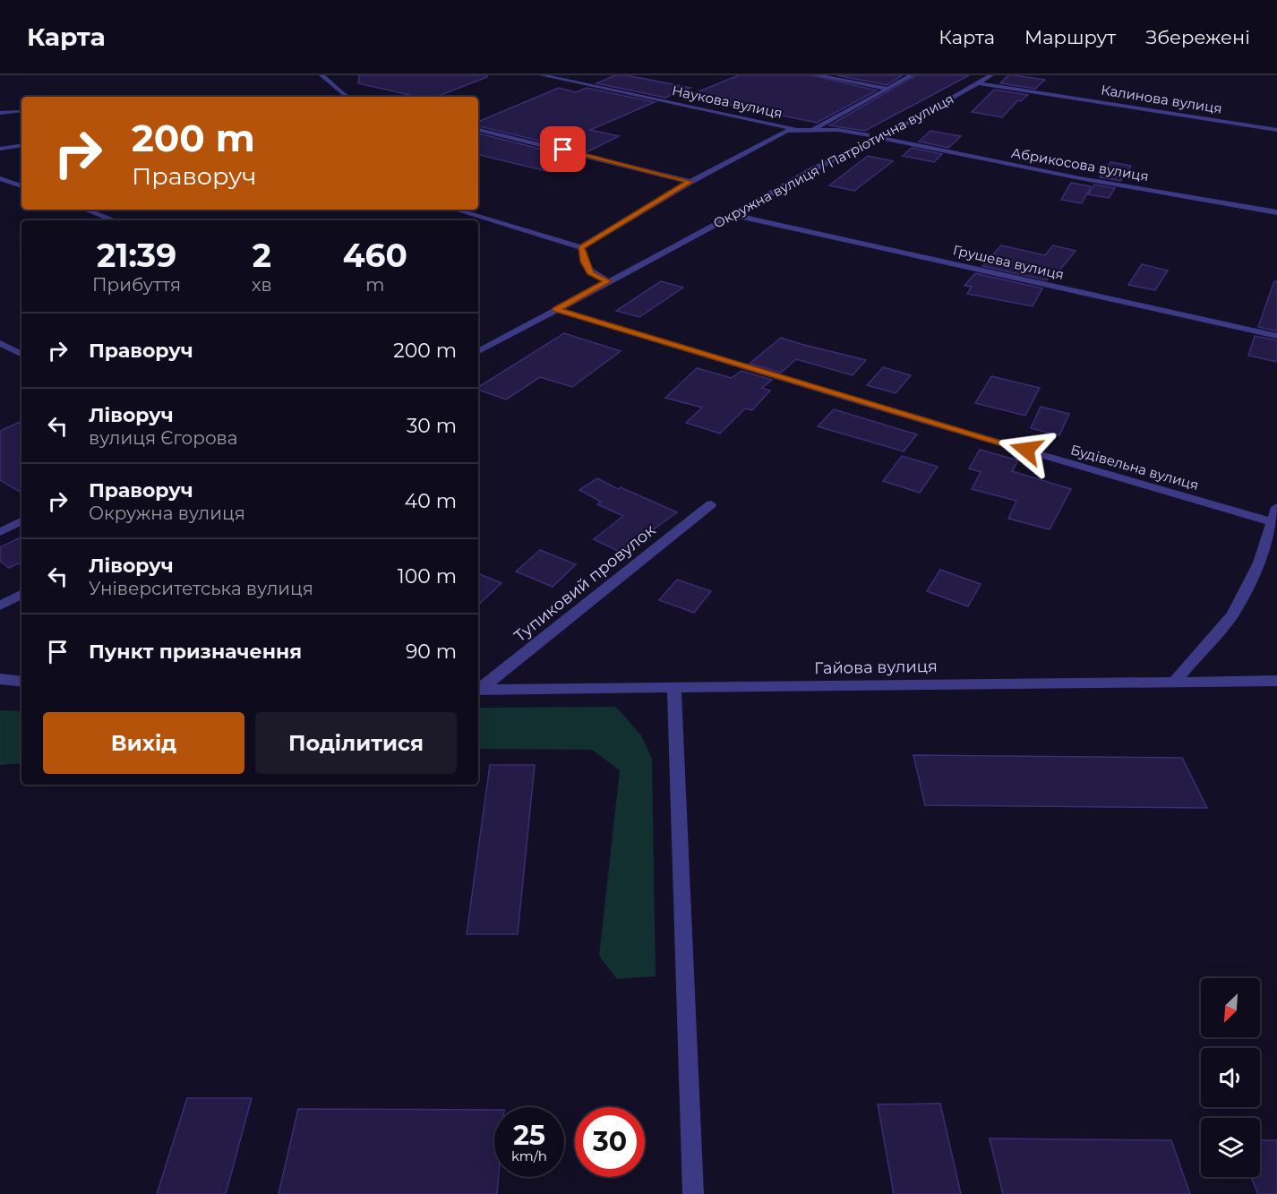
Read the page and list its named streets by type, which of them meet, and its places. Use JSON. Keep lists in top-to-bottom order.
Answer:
{
  "streets": {
    "street": [
      "Калинова вулиця",
      "Наукова вулиця",
      "Окружна вулиця / Патріотична вулиця",
      "Абрикосова вулиця",
      "Грушева вулиця",
      "Будівельна вулиця",
      "Тупиковий провулок",
      "Гайова вулиця"
    ]
  },
  "crossings": [
    ["Калинова вулиця", "Окружна вулиця / Патріотична вулиця"],
    ["Окружна вулиця / Патріотична вулиця", "Абрикосова вулиця"],
    ["Окружна вулиця / Патріотична вулиця", "Грушева вулиця"],
    ["Окружна вулиця / Патріотична вулиця", "Будівельна вулиця"]
  ],
  "north": "bottom left",
  "page": {
    "header": "Карта",
    "nav": ["Карта", "Маршрут", "Збережені"],
    "turn": ["200 m", "Праворуч"],
    "eta": [
      "21:39",
      "Прибуття",
      "2",
      "хв",
      "460",
      "m"
    ],
    "list": [
      {
        "name": "Праворуч",
        "value": "200 m"
      },
      {
        "name": "Ліворуч",
        "note": "вулиця Єгорова",
        "value": "30 m"
      },
      {
        "name": "Праворуч",
        "note": "Окружна вулиця",
        "value": "40 m"
      },
      {
        "name": "Ліворуч",
        "note": "Університетська вулиця",
        "value": "100 m"
      },
      {
        "name": "Пункт призначення",
        "value": "90 m"
      }
    ],
    "buttons": ["Вихід", "Поділитися"],
    "speed": "25 km/h",
    "limit": "30"
  }
}
